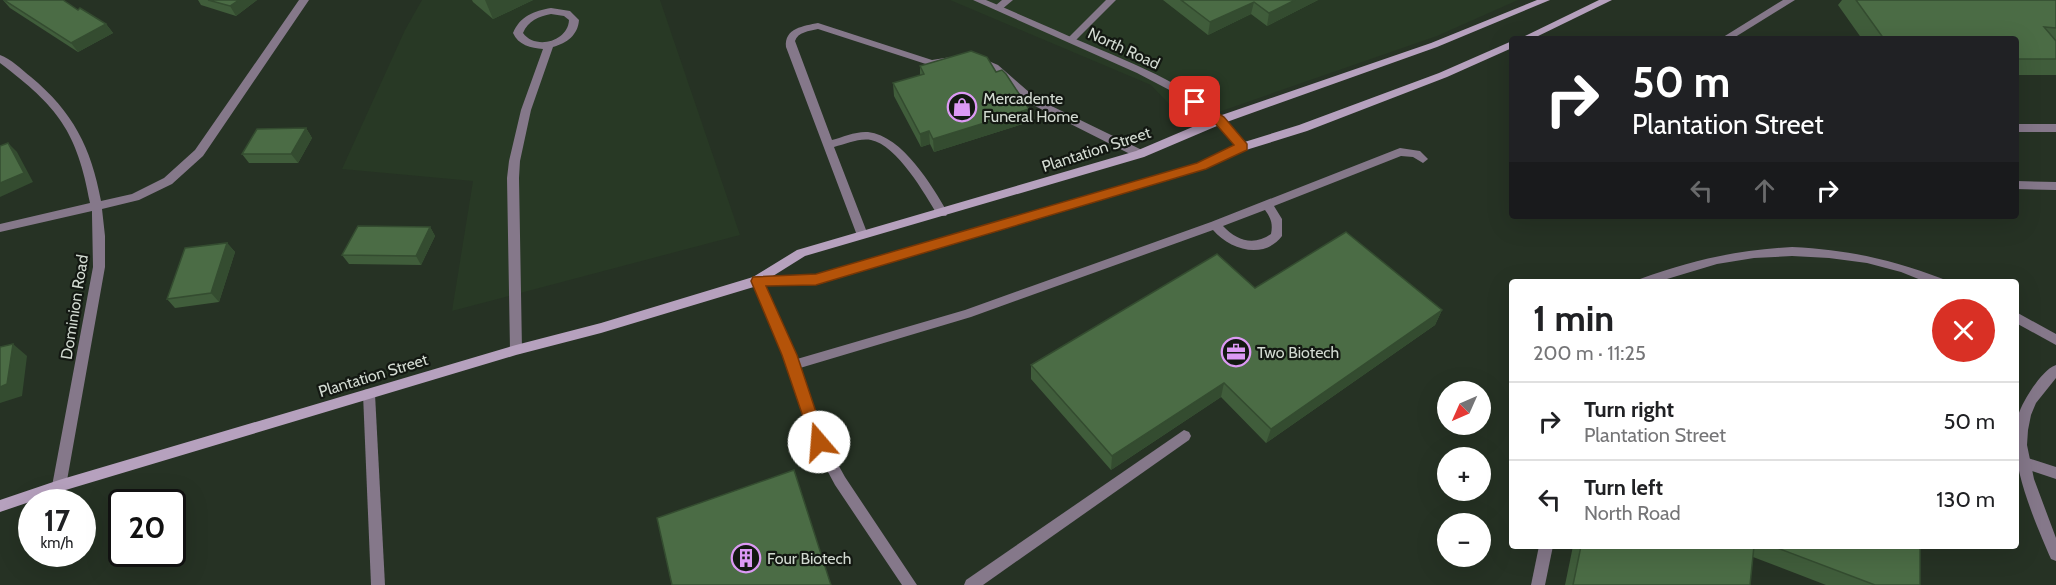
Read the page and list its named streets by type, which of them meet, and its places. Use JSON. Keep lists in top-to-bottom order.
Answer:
{
  "streets": {
    "main road": ["Plantation Street"],
    "street": ["North Road", "Dominion Road"]
  },
  "crossings": [
    ["North Road", "Plantation Street"],
    ["Plantation Street", "Dominion Road"]
  ],
  "places": {
    "shop": ["Mercadente Funeral Home"],
    "office": ["Two Biotech"],
    "building": ["Four Biotech"]
  },
  "north": "bottom left",
  "page": {
    "turn": ["50 m", "Plantation Street"],
    "heading": ["1 min", "200 m · 11:25"],
    "map_buttons": ["+", "−"],
    "list": [
      {
        "name": "Turn right",
        "note": "Plantation Street",
        "value": "50 m"
      },
      {
        "name": "Turn left",
        "note": "North Road",
        "value": "130 m"
      }
    ],
    "speed": "17 km/h",
    "limit": "20"
  }
}
